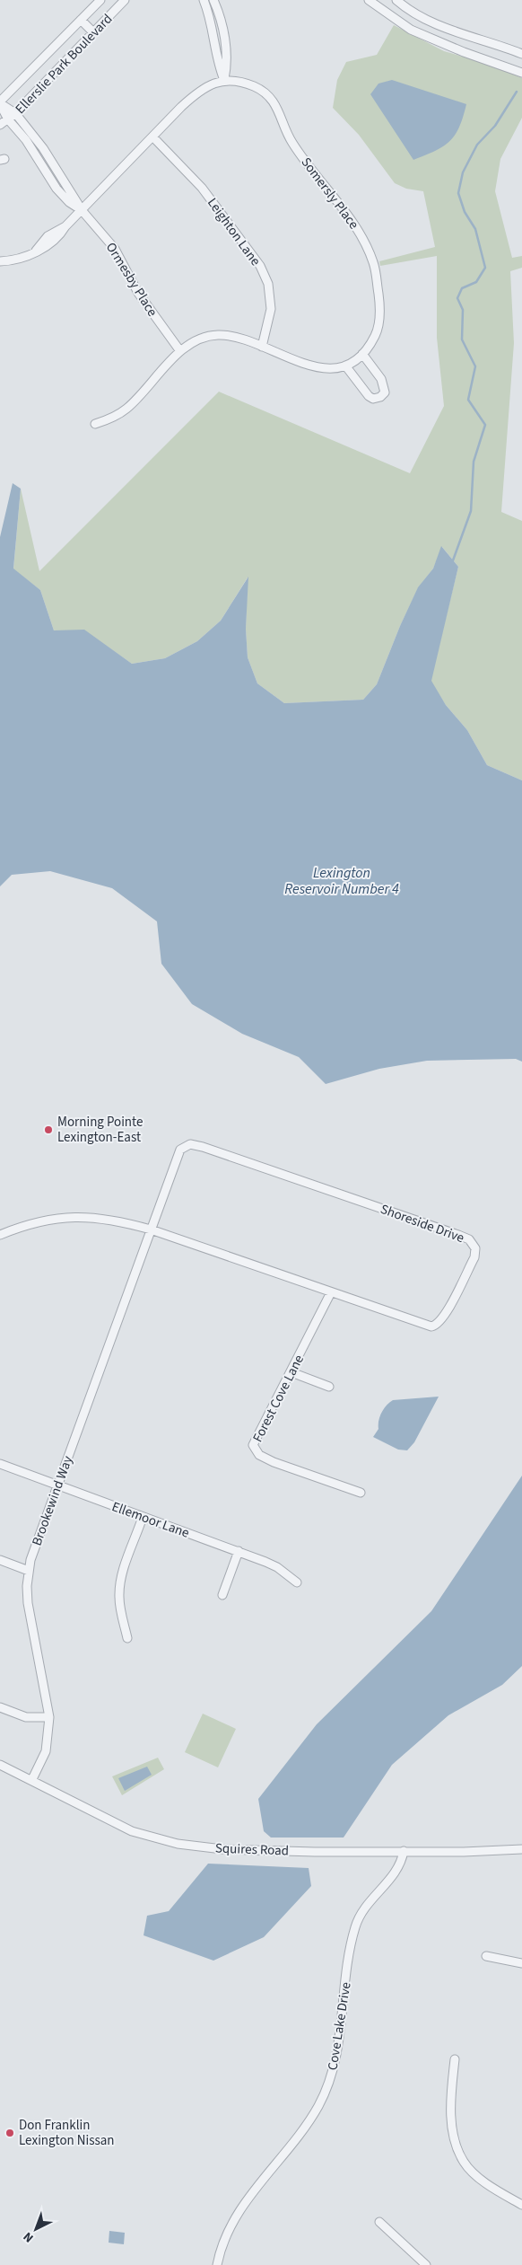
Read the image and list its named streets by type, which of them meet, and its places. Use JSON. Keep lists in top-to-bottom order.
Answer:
{
  "streets": {
    "street": [
      "Ellerslie Park Boulevard",
      "Somersly Place",
      "Leighton Lane",
      "Ormesby Place",
      "Shoreside Drive",
      "Forest Cove Lane",
      "Brookewind Way",
      "Ellemoor Lane",
      "Squires Road",
      "Cove Lake Drive"
    ]
  },
  "crossings": [
    ["Ellerslie Park Boulevard", "Ormesby Place"],
    ["Somersly Place", "Leighton Lane"],
    ["Somersly Place", "Ormesby Place"],
    ["Shoreside Drive", "Forest Cove Lane"],
    ["Shoreside Drive", "Brookewind Way"],
    ["Brookewind Way", "Ellemoor Lane"],
    ["Brookewind Way", "Squires Road"],
    ["Squires Road", "Cove Lake Drive"]
  ],
  "water": ["Lexington Reservoir Number 4"],
  "places": ["Morning Pointe Lexington-East", "Don Franklin Lexington Nissan"],
  "north": "bottom left"
}
